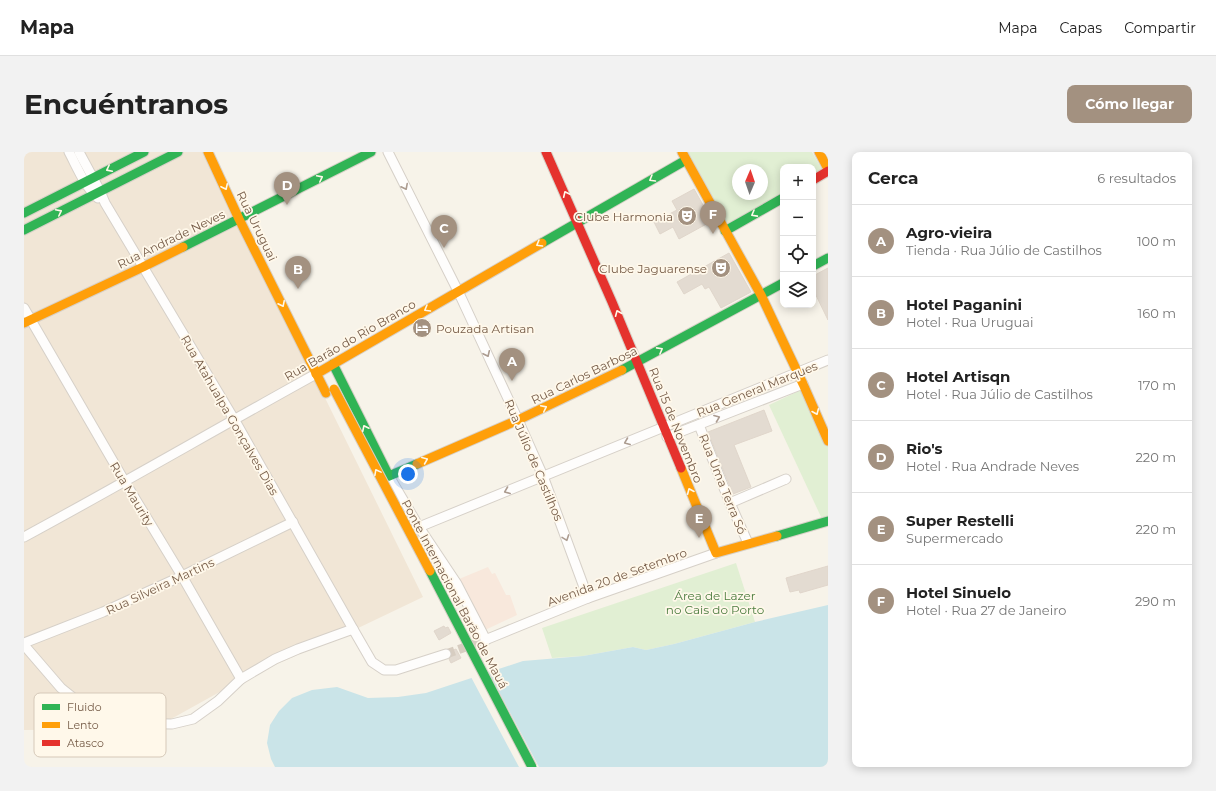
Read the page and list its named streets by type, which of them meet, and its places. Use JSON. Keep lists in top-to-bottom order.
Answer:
{
  "streets": {
    "main road": [
      "Rua Uruguai",
      "Rua Andrade Neves",
      "Rua Barão do Rio Branco",
      "Rua Carlos Barbosa",
      "Rua 15 de Novembro",
      "Avenida 20 de Setembro",
      "Ponte Internacional Barão de Mauá"
    ],
    "street": [
      "Rua General Marques",
      "Rua Atahualpa Gonçalves Dias",
      "Rua Júlio de Castilhos",
      "Rua Uma Terra Só",
      "Rua Maurity",
      "Rua Silveira Martins"
    ]
  },
  "crossings": [
    ["Rua Uruguai", "Rua Andrade Neves"],
    ["Rua Uruguai", "Rua Barão do Rio Branco"],
    ["Rua Uruguai", "Ponte Internacional Barão de Mauá"],
    ["Rua Andrade Neves", "Rua Atahualpa Gonçalves Dias"],
    ["Rua Andrade Neves", "Rua Maurity"],
    ["Rua Barão do Rio Branco", "Rua Atahualpa Gonçalves Dias"],
    ["Rua Barão do Rio Branco", "Rua 15 de Novembro"],
    ["Rua Barão do Rio Branco", "Rua Júlio de Castilhos"],
    ["Rua Barão do Rio Branco", "Rua Maurity"],
    ["Rua Carlos Barbosa", "Rua 15 de Novembro"],
    ["Rua Carlos Barbosa", "Rua Júlio de Castilhos"],
    ["Rua General Marques", "Rua 15 de Novembro"],
    ["Rua General Marques", "Rua Júlio de Castilhos"],
    ["Rua General Marques", "Avenida 20 de Setembro"],
    ["Rua Atahualpa Gonçalves Dias", "Rua Silveira Martins"],
    ["Rua 15 de Novembro", "Avenida 20 de Setembro"],
    ["Rua Júlio de Castilhos", "Avenida 20 de Setembro"],
    ["Rua Uma Terra Só", "Avenida 20 de Setembro"],
    ["Rua Maurity", "Rua Silveira Martins"]
  ],
  "one_way": [
    "Rua Uruguai",
    "Rua Andrade Neves",
    "Rua Barão do Rio Branco",
    "Rua Carlos Barbosa",
    "Rua General Marques",
    "Rua 15 de Novembro",
    "Rua Júlio de Castilhos"
  ],
  "parks": ["Área de Lazer no Cais do Porto"],
  "places": {
    "theatre": ["Clube Harmonia", "Clube Jaguarense"],
    "hotel": ["Pouzada Artisan"]
  },
  "legend": ["Fluido", "Lento", "Atasco"],
  "north": "top",
  "page": {
    "header": "Mapa",
    "nav": ["Mapa", "Capas", "Compartir"],
    "buttons": "Cómo llegar",
    "title": "Encuéntranos",
    "heading": ["Cerca", "6 resultados"],
    "map_buttons": ["+", "−"],
    "pins": [
      "D",
      "F",
      "C",
      "B",
      "A",
      "E"
    ],
    "list": [
      {
        "mark": "A",
        "name": "Agro-vieira",
        "note": "Tienda · Rua Júlio de Castilhos",
        "value": "100 m"
      },
      {
        "mark": "B",
        "name": "Hotel Paganini",
        "note": "Hotel · Rua Uruguai",
        "value": "160 m"
      },
      {
        "mark": "C",
        "name": "Hotel Artisqn",
        "note": "Hotel · Rua Júlio de Castilhos",
        "value": "170 m"
      },
      {
        "mark": "D",
        "name": "Rio's",
        "note": "Hotel · Rua Andrade Neves",
        "value": "220 m"
      },
      {
        "mark": "E",
        "name": "Super Restelli",
        "note": "Supermercado",
        "value": "220 m"
      },
      {
        "mark": "F",
        "name": "Hotel Sinuelo",
        "note": "Hotel · Rua 27 de Janeiro",
        "value": "290 m"
      }
    ]
  }
}
